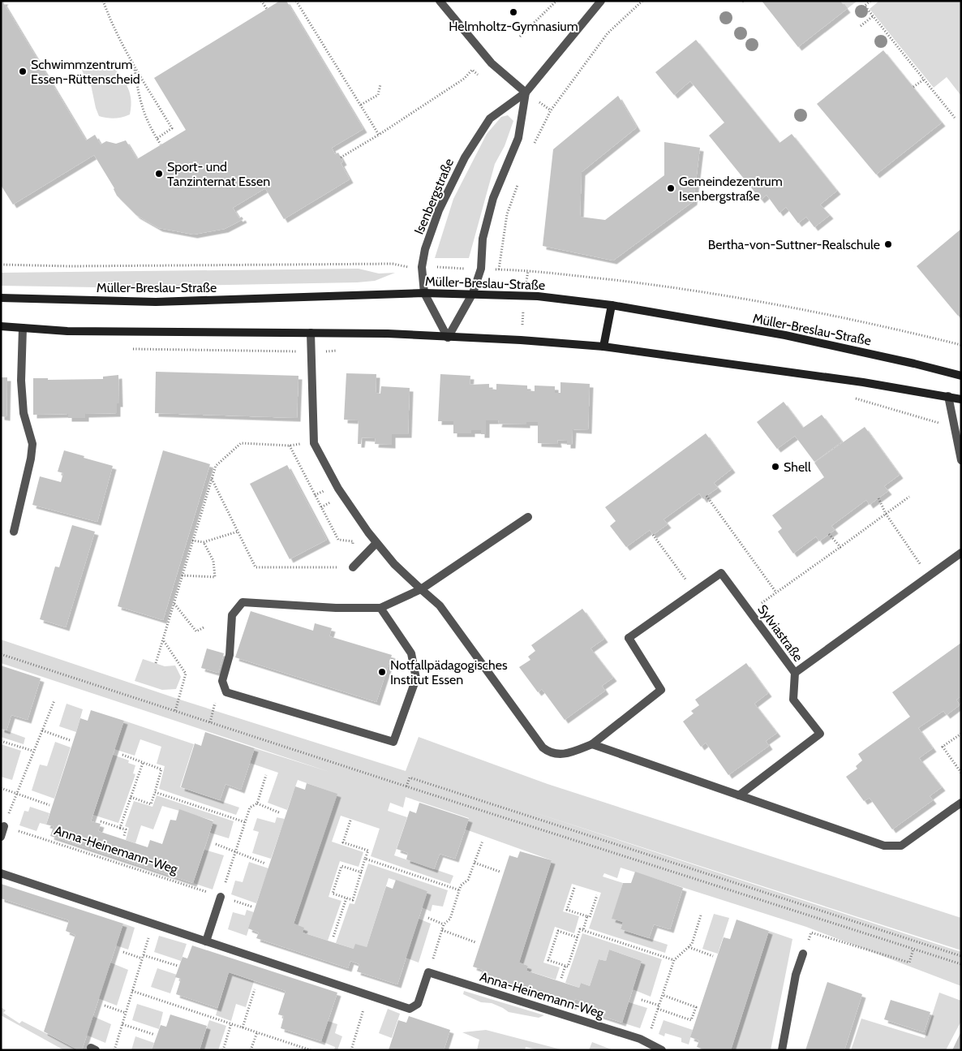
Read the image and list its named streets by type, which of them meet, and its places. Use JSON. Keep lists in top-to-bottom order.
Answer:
{
  "streets": {
    "main road": ["Müller-Breslau-Straße"],
    "street": ["Isenbergstraße", "Sylviastraße", "Anna-Heinemann-Weg"]
  },
  "crossings": [
    ["Isenbergstraße", "Müller-Breslau-Straße"]
  ],
  "places": [
    "Helmholtz-Gymnasium",
    "Schwimmzentrum Essen-Rüttenscheid",
    "Sport- und Tanzinternat Essen",
    "Gemeindezentrum Isenbergstraße",
    "Bertha-von-Suttner-Realschule",
    "Shell",
    "Notfallpädagogisches Institut Essen"
  ]
}
